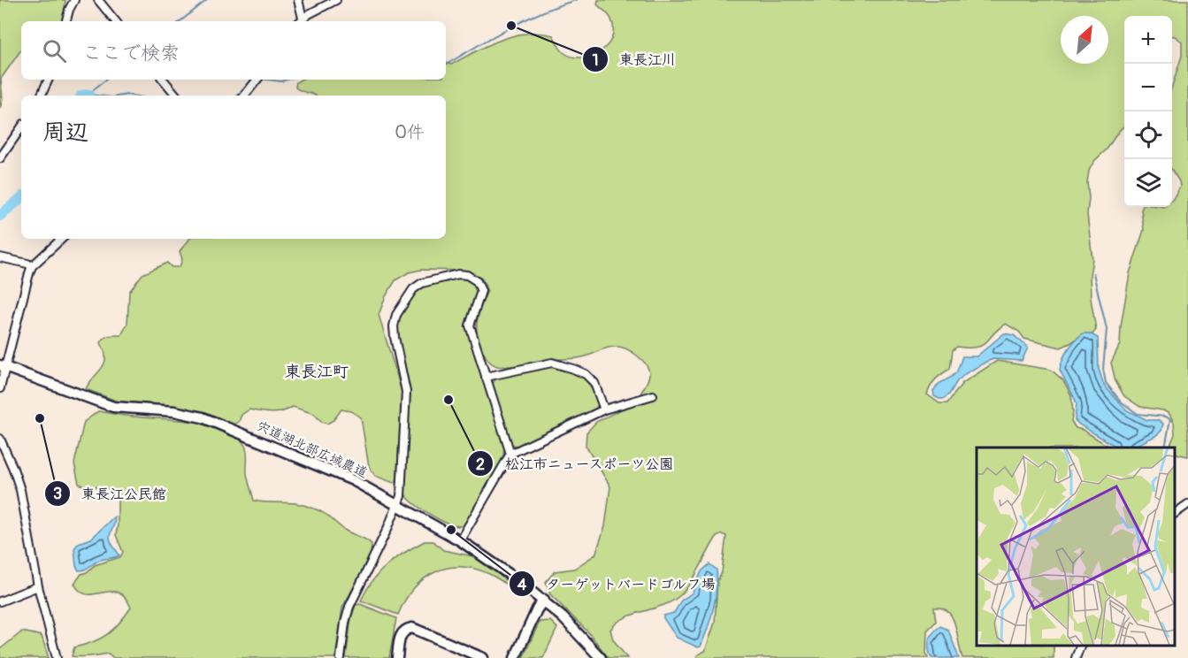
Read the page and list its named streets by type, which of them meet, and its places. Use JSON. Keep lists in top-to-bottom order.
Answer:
{
  "streets": {
    "street": ["宍道湖北部広域農道"]
  },
  "districts": ["東長江町"],
  "places": [
    "東長江川",
    "松江市ニュースポーツ公園",
    "東長江公民館",
    "ターゲットバードゴルフ場"
  ],
  "north": "top right",
  "page": {
    "map_buttons": ["+", "−"],
    "search": "ここで検索",
    "heading": ["周辺", "0件"]
  }
}
